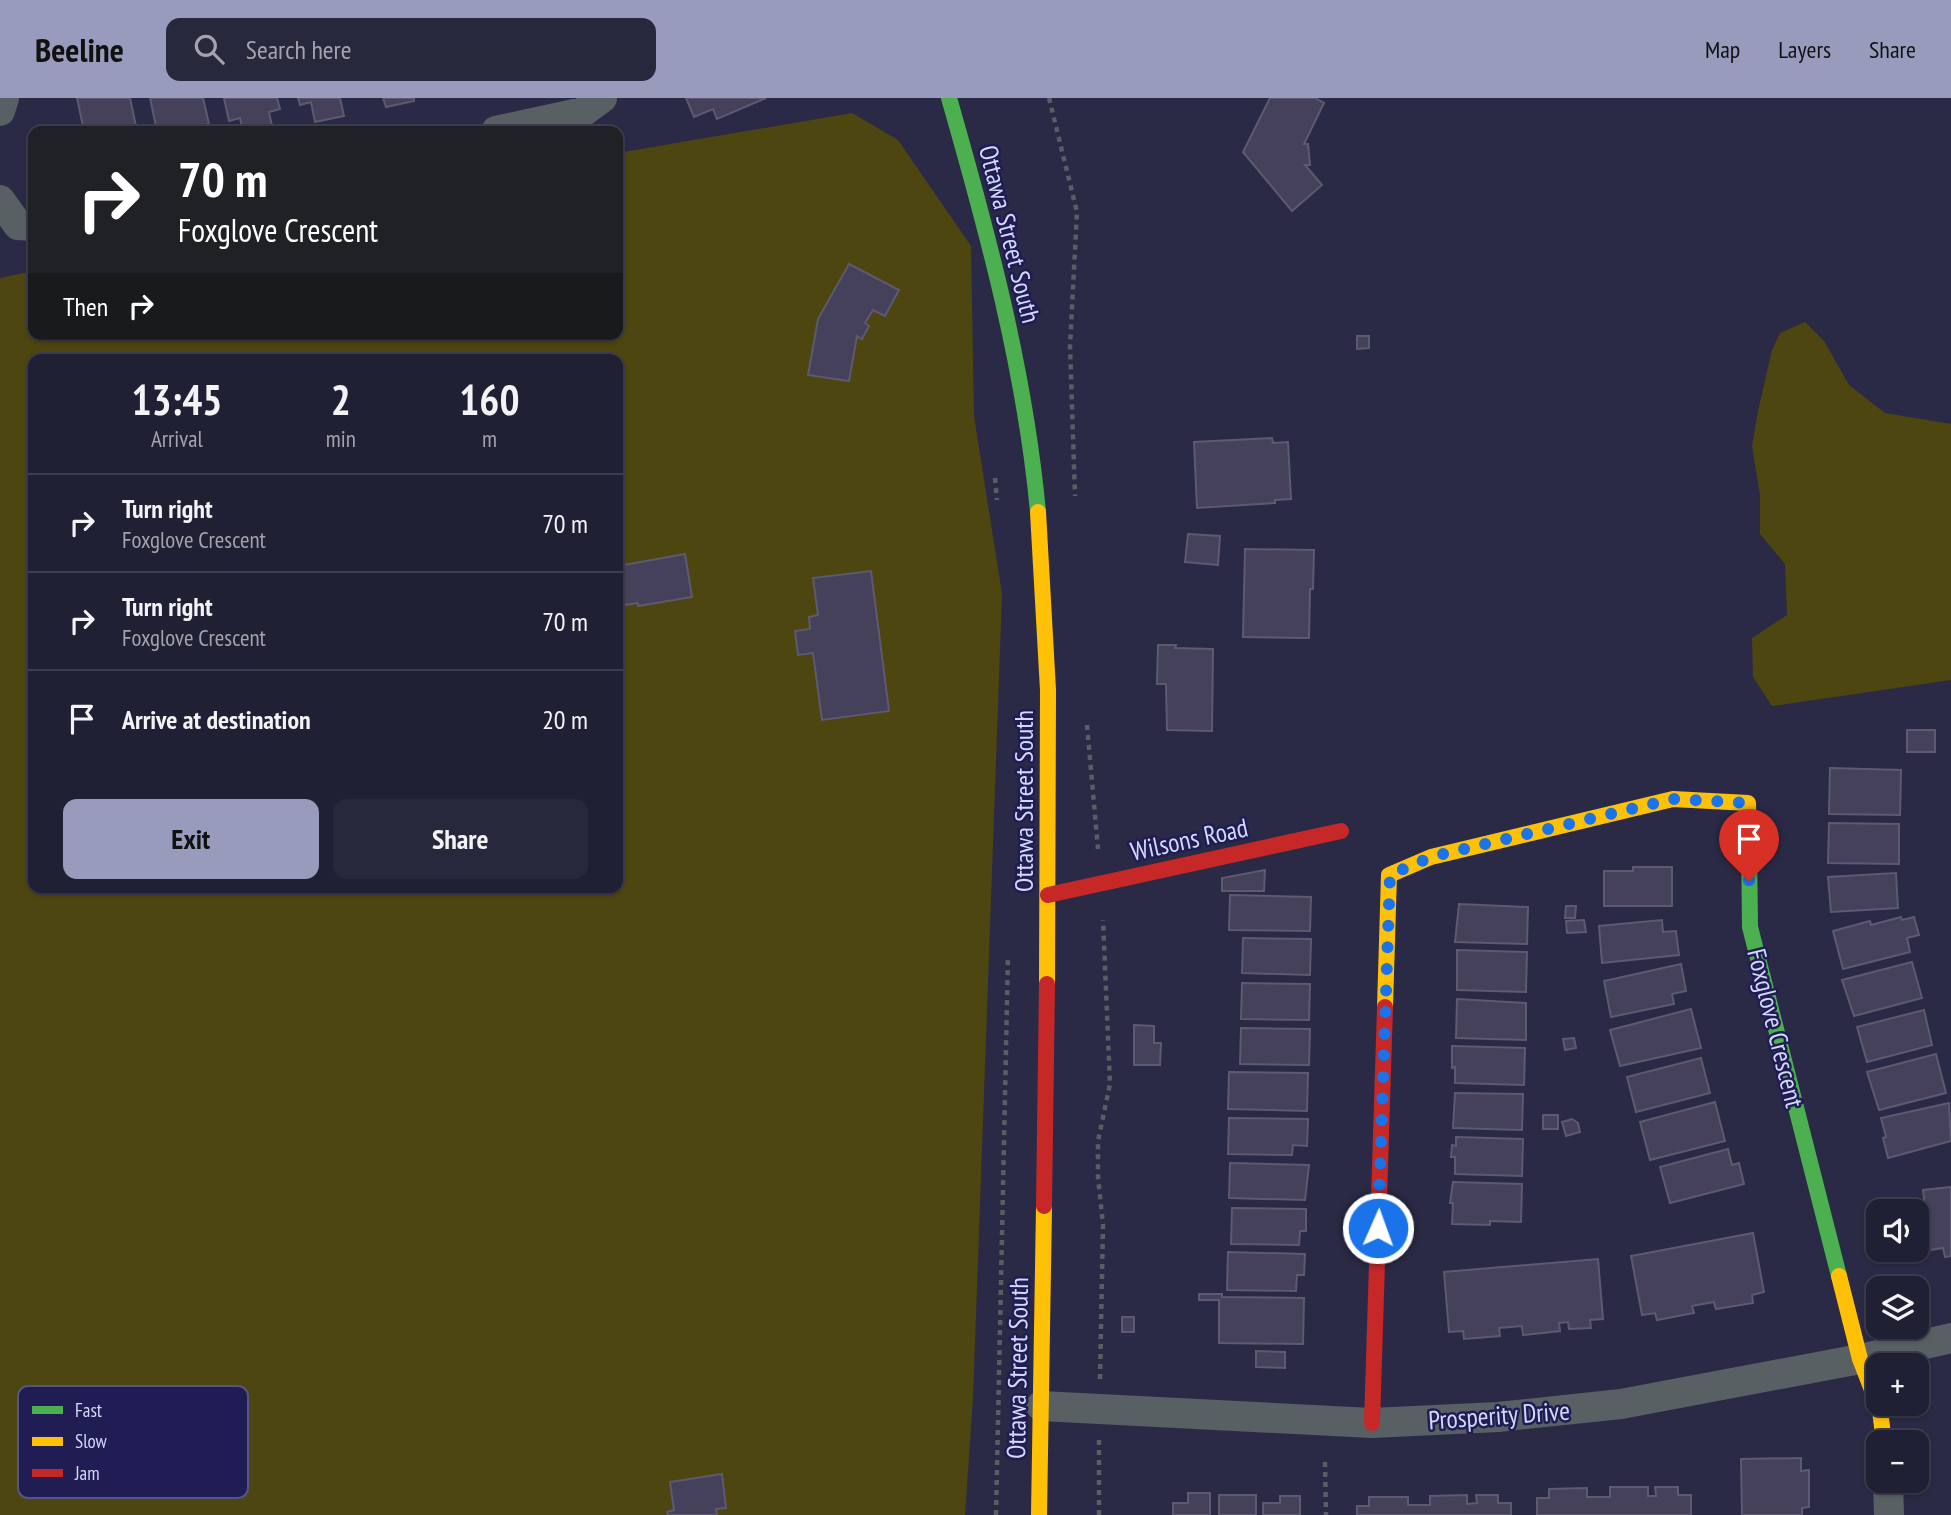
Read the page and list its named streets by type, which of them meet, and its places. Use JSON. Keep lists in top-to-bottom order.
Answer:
{
  "streets": {
    "street": [
      "Ottawa Street South",
      "Wilsons Road",
      "Foxglove Crescent",
      "Prosperity Drive"
    ]
  },
  "crossings": [
    ["Ottawa Street South", "Wilsons Road"],
    ["Ottawa Street South", "Prosperity Drive"],
    ["Foxglove Crescent", "Prosperity Drive"]
  ],
  "legend": ["Fast", "Slow", "Jam"],
  "page": {
    "header": "Beeline",
    "search": "Search here",
    "nav": ["Map", "Layers", "Share"],
    "turn": ["70 m", "Foxglove Crescent"],
    "then": "Then",
    "eta": [
      "13:45",
      "Arrival",
      "2",
      "min",
      "160",
      "m"
    ],
    "list": [
      {
        "name": "Turn right",
        "note": "Foxglove Crescent",
        "value": "70 m"
      },
      {
        "name": "Turn right",
        "note": "Foxglove Crescent",
        "value": "70 m"
      },
      {
        "name": "Arrive at destination",
        "value": "20 m"
      }
    ],
    "buttons": ["Exit", "Share"],
    "map_buttons": ["+", "−"]
  }
}
